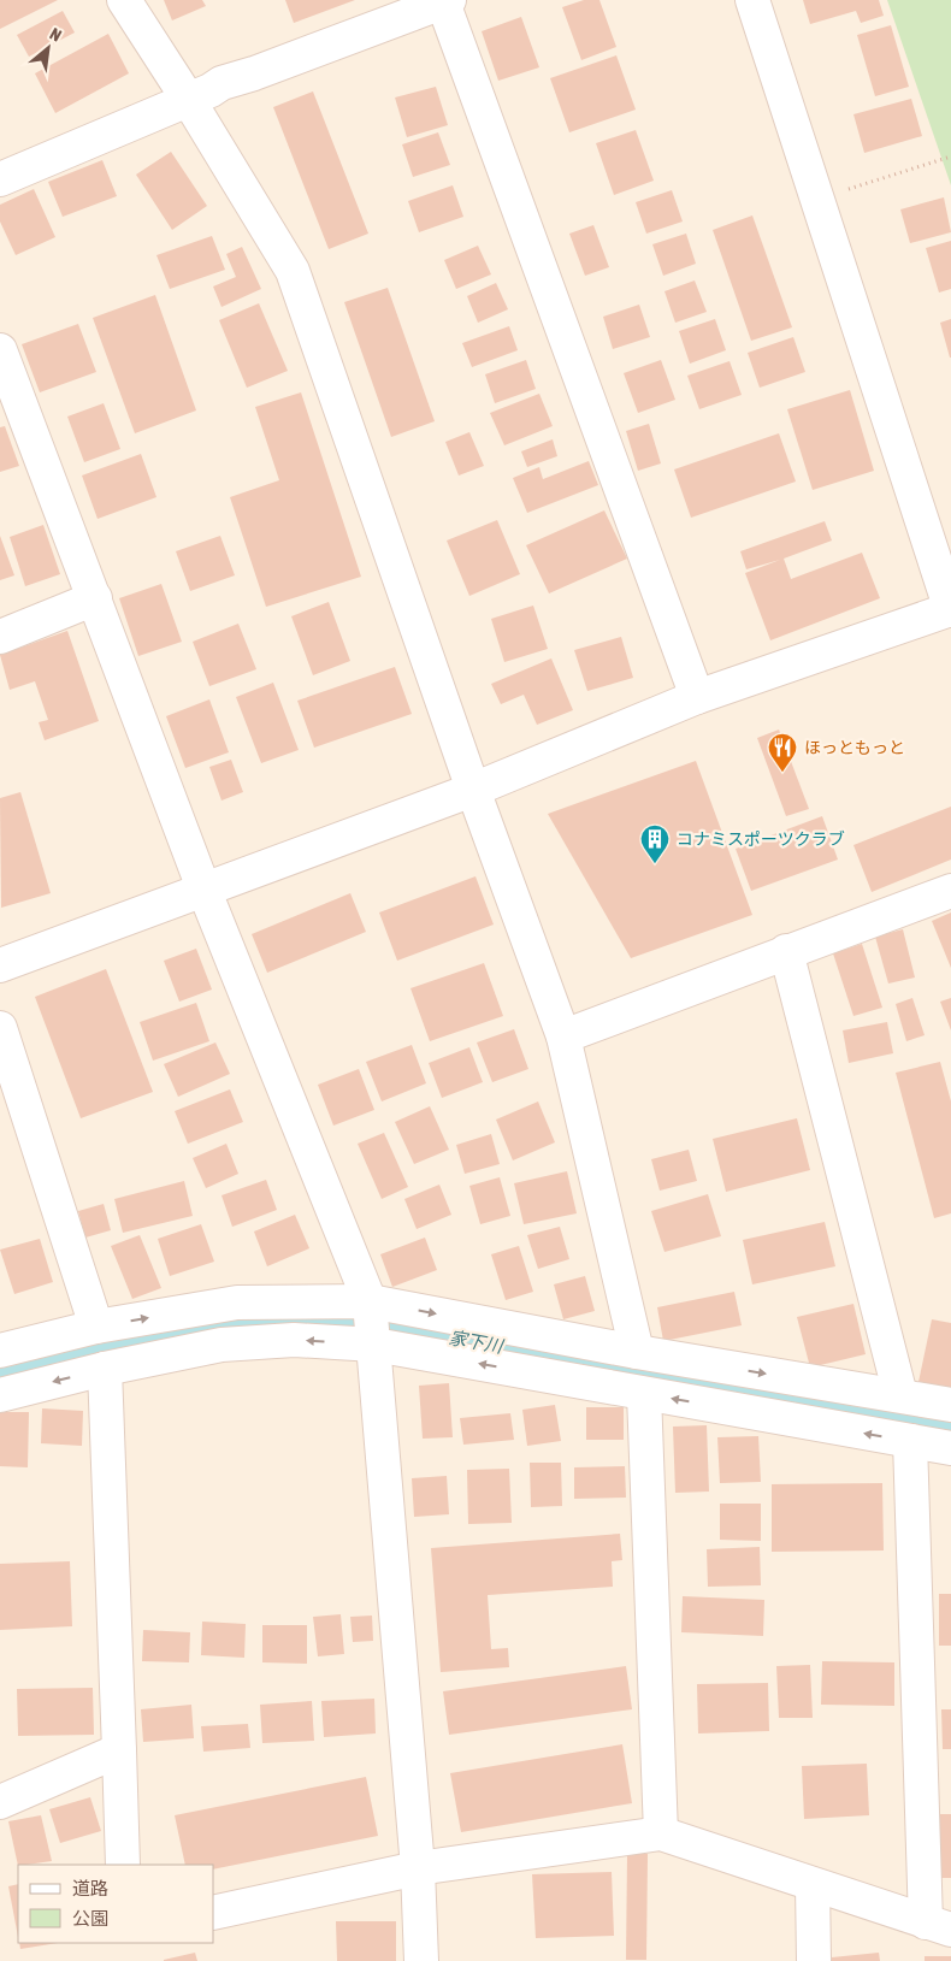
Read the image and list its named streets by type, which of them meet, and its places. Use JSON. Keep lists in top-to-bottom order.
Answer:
{
  "water": ["家下川"],
  "places": {
    "restaurant": ["ほっともっと"],
    "building": ["コナミスポーツクラブ"]
  },
  "legend": ["道路", "公園"],
  "north": "top right"
}
